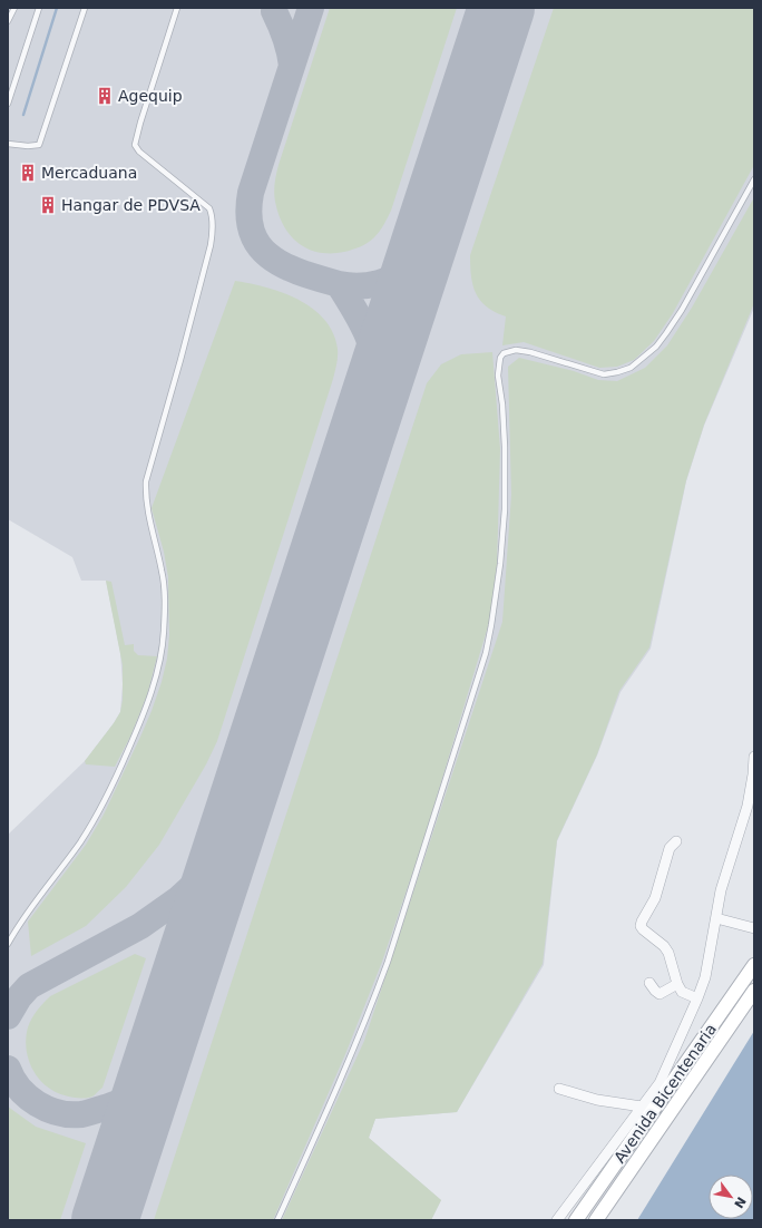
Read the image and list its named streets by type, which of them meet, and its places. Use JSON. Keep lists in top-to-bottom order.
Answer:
{
  "streets": {
    "street": ["Avenida Bicentenaria"]
  },
  "places": {
    "building": ["Agequip", "Mercaduana", "Hangar de PDVSA"]
  },
  "north": "bottom right"
}
